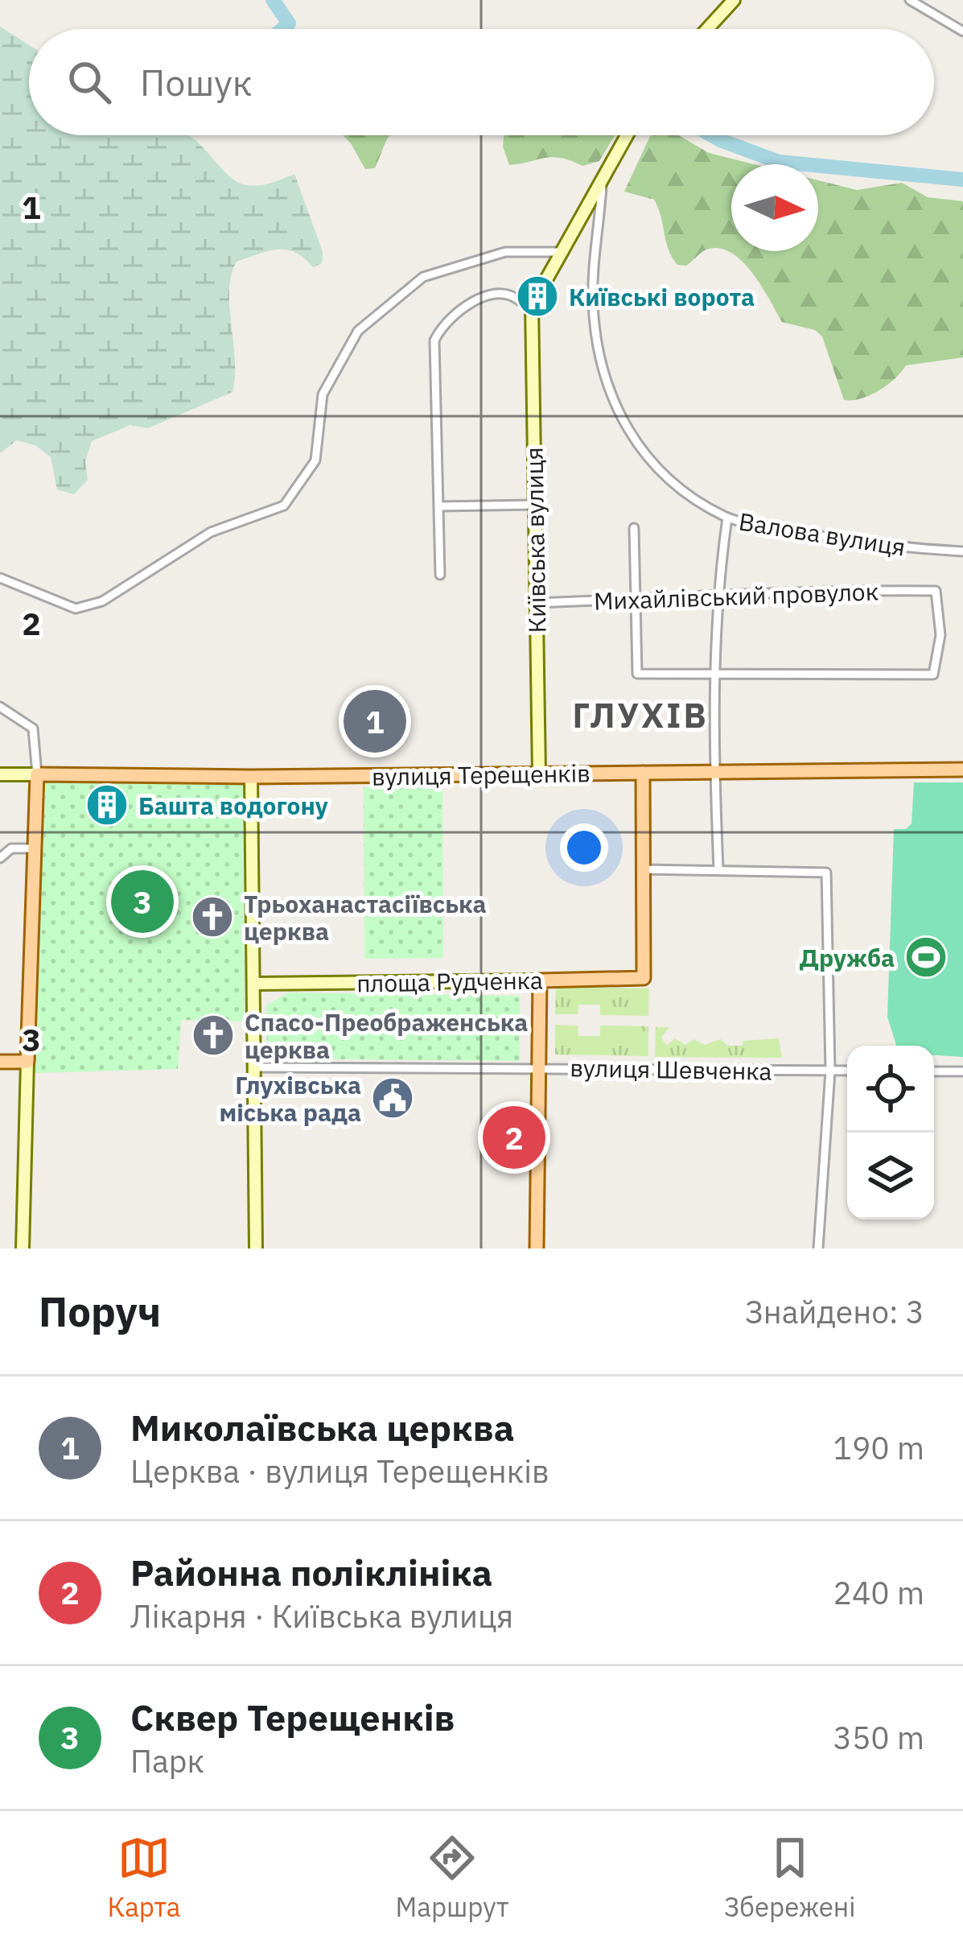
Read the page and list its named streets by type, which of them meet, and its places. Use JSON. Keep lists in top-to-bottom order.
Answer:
{
  "streets": {
    "main road": ["вулиця Терещенків", "площа Рудченка"],
    "street": [
      "Валова вулиця",
      "Київська вулиця",
      "Михайлівський провулок",
      "вулиця Шевченка"
    ]
  },
  "crossings": [
    ["Київська вулиця", "Михайлівський провулок"],
    ["Київська вулиця", "вулиця Терещенків"]
  ],
  "districts": ["ГЛУХІВ"],
  "places": {
    "building": ["Київські ворота", "Башта водогону"],
    "church": ["Трьоханастасіївська церква", "Спасо-Преображенська церква"],
    "sports": ["Дружба"],
    "public building": ["Глухівська міська рада"]
  },
  "north": "right",
  "page": {
    "search": "Пошук",
    "pins": ["1", "3", "2"],
    "heading": ["Поруч", "Знайдено: 3"],
    "list": [
      {
        "mark": "1",
        "name": "Миколаївська церква",
        "note": "Церква · вулиця Терещенків",
        "value": "190 m"
      },
      {
        "mark": "2",
        "name": "Районна поліклініка",
        "note": "Лікарня · Київська вулиця",
        "value": "240 m"
      },
      {
        "mark": "3",
        "name": "Сквер Терещенків",
        "note": "Парк",
        "value": "350 m"
      }
    ],
    "nav": ["Карта", "Маршрут", "Збережені"]
  },
  "grid": {
    "rows": ["1", "2", "3"]
  }
}
